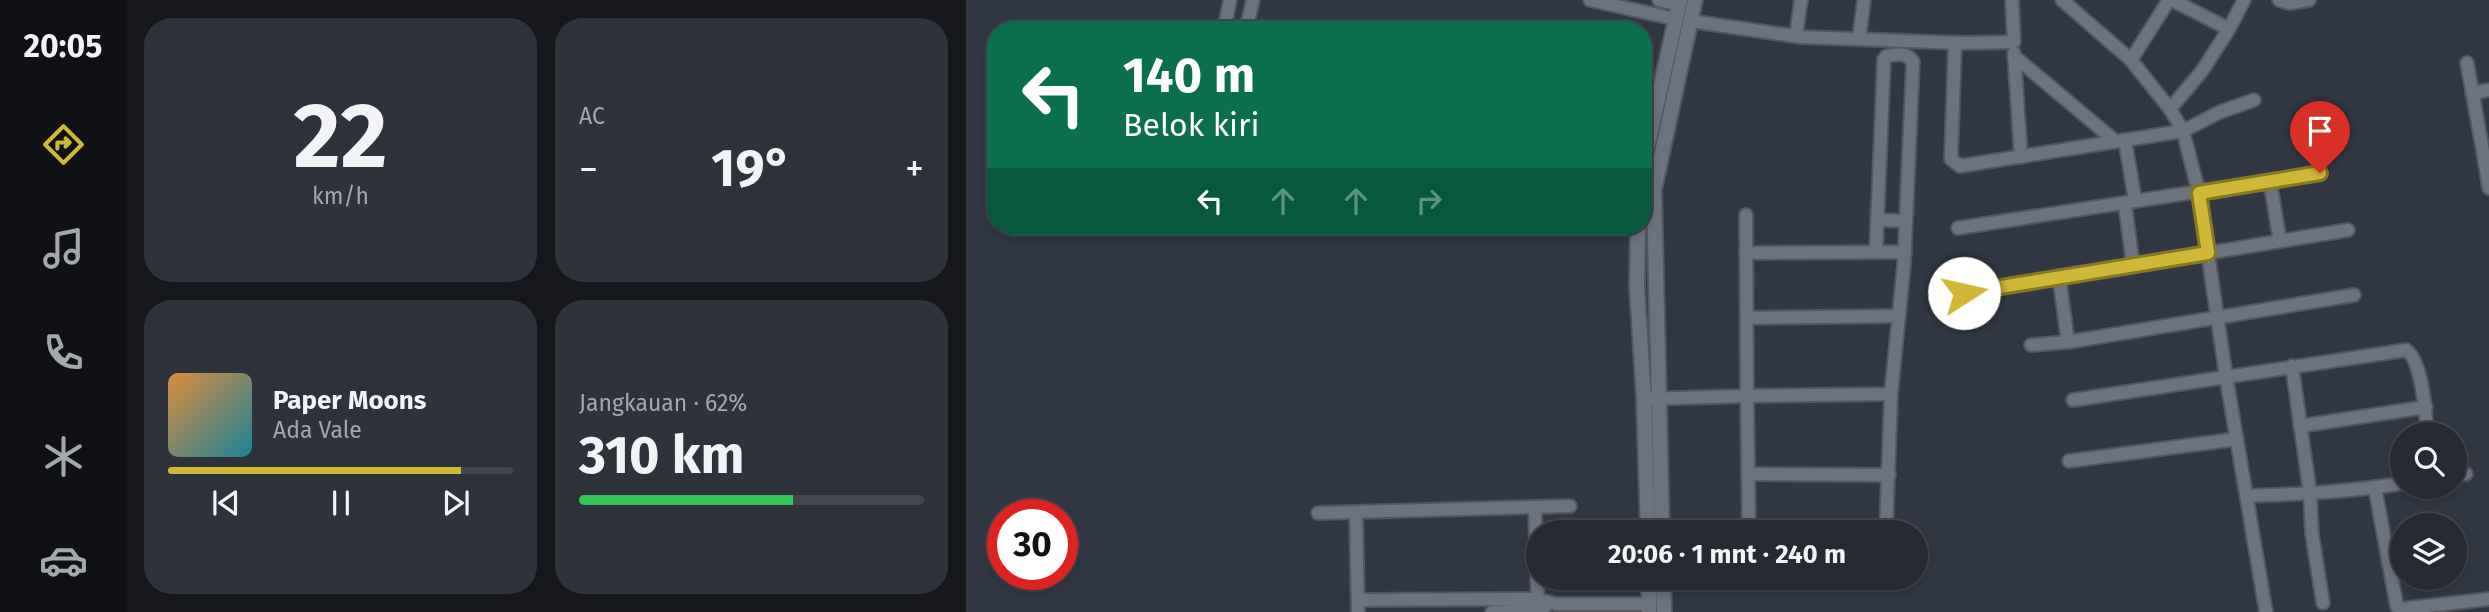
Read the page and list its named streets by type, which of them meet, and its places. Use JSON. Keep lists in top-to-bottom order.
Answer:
{
  "page": {
    "tabs": "20:05",
    "tile": [
      ["22", "km/h"],
      "AC",
      ["Jangkauan · 62%", "310 km"]
    ],
    "turn": ["140 m", "Belok kiri"],
    "heat": ["−", "19°", "+"],
    "song": ["Paper Moons", "Ada Vale"],
    "limit": "30",
    "trip": "20:06 · 1 mnt · 240 m"
  }
}
